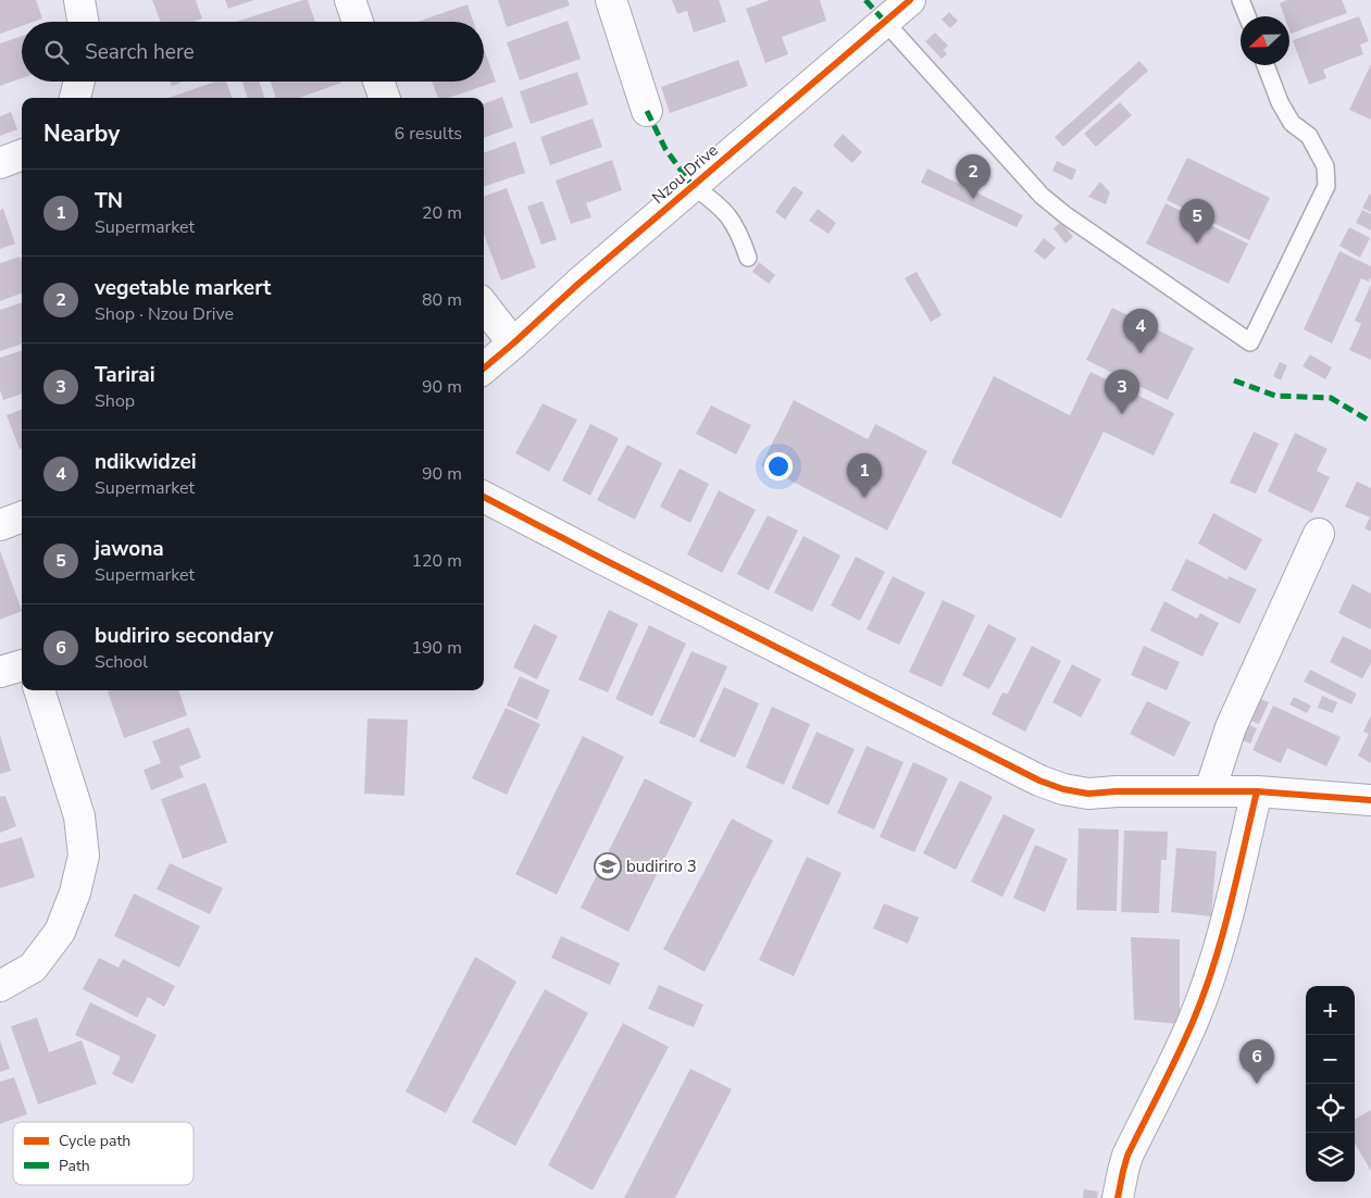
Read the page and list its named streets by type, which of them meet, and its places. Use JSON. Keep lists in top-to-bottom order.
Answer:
{
  "streets": {
    "street": ["Nzou Drive"]
  },
  "places": {
    "school or university": ["budiriro 3"]
  },
  "legend": ["Cycle path", "Path"],
  "north": "left",
  "page": {
    "search": "Search here",
    "heading": ["Nearby", "6 results"],
    "pins": [
      "2",
      "5",
      "4",
      "3",
      "1",
      "6"
    ],
    "list": [
      {
        "mark": "1",
        "name": "TN",
        "note": "Supermarket",
        "value": "20 m"
      },
      {
        "mark": "2",
        "name": "vegetable markert",
        "note": "Shop · Nzou Drive",
        "value": "80 m"
      },
      {
        "mark": "3",
        "name": "Tarirai",
        "note": "Shop",
        "value": "90 m"
      },
      {
        "mark": "4",
        "name": "ndikwidzei",
        "note": "Supermarket",
        "value": "90 m"
      },
      {
        "mark": "5",
        "name": "jawona",
        "note": "Supermarket",
        "value": "120 m"
      },
      {
        "mark": "6",
        "name": "budiriro secondary",
        "note": "School",
        "value": "190 m"
      }
    ],
    "map_buttons": ["+", "−"]
  }
}
